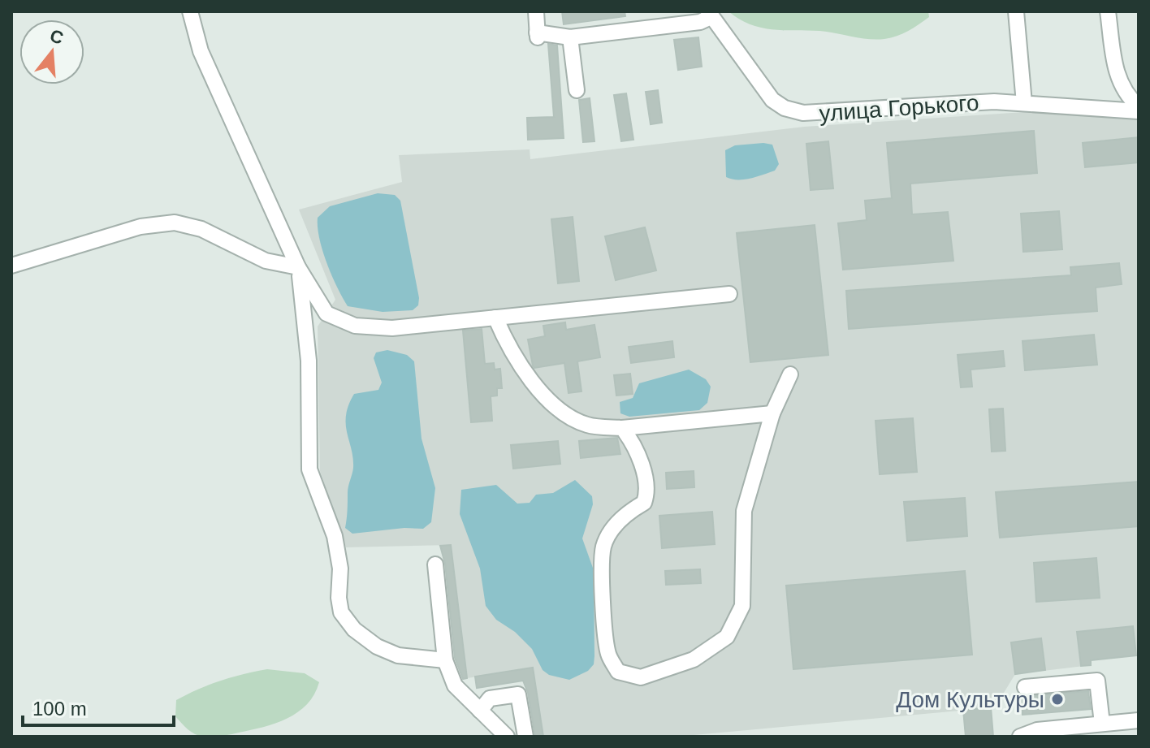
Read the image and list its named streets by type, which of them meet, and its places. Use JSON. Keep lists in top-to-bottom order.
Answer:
{
  "streets": {
    "street": ["улица Горького"]
  },
  "places": ["Дом Культуры"],
  "scale_bar": "100 m",
  "north": "top"
}
